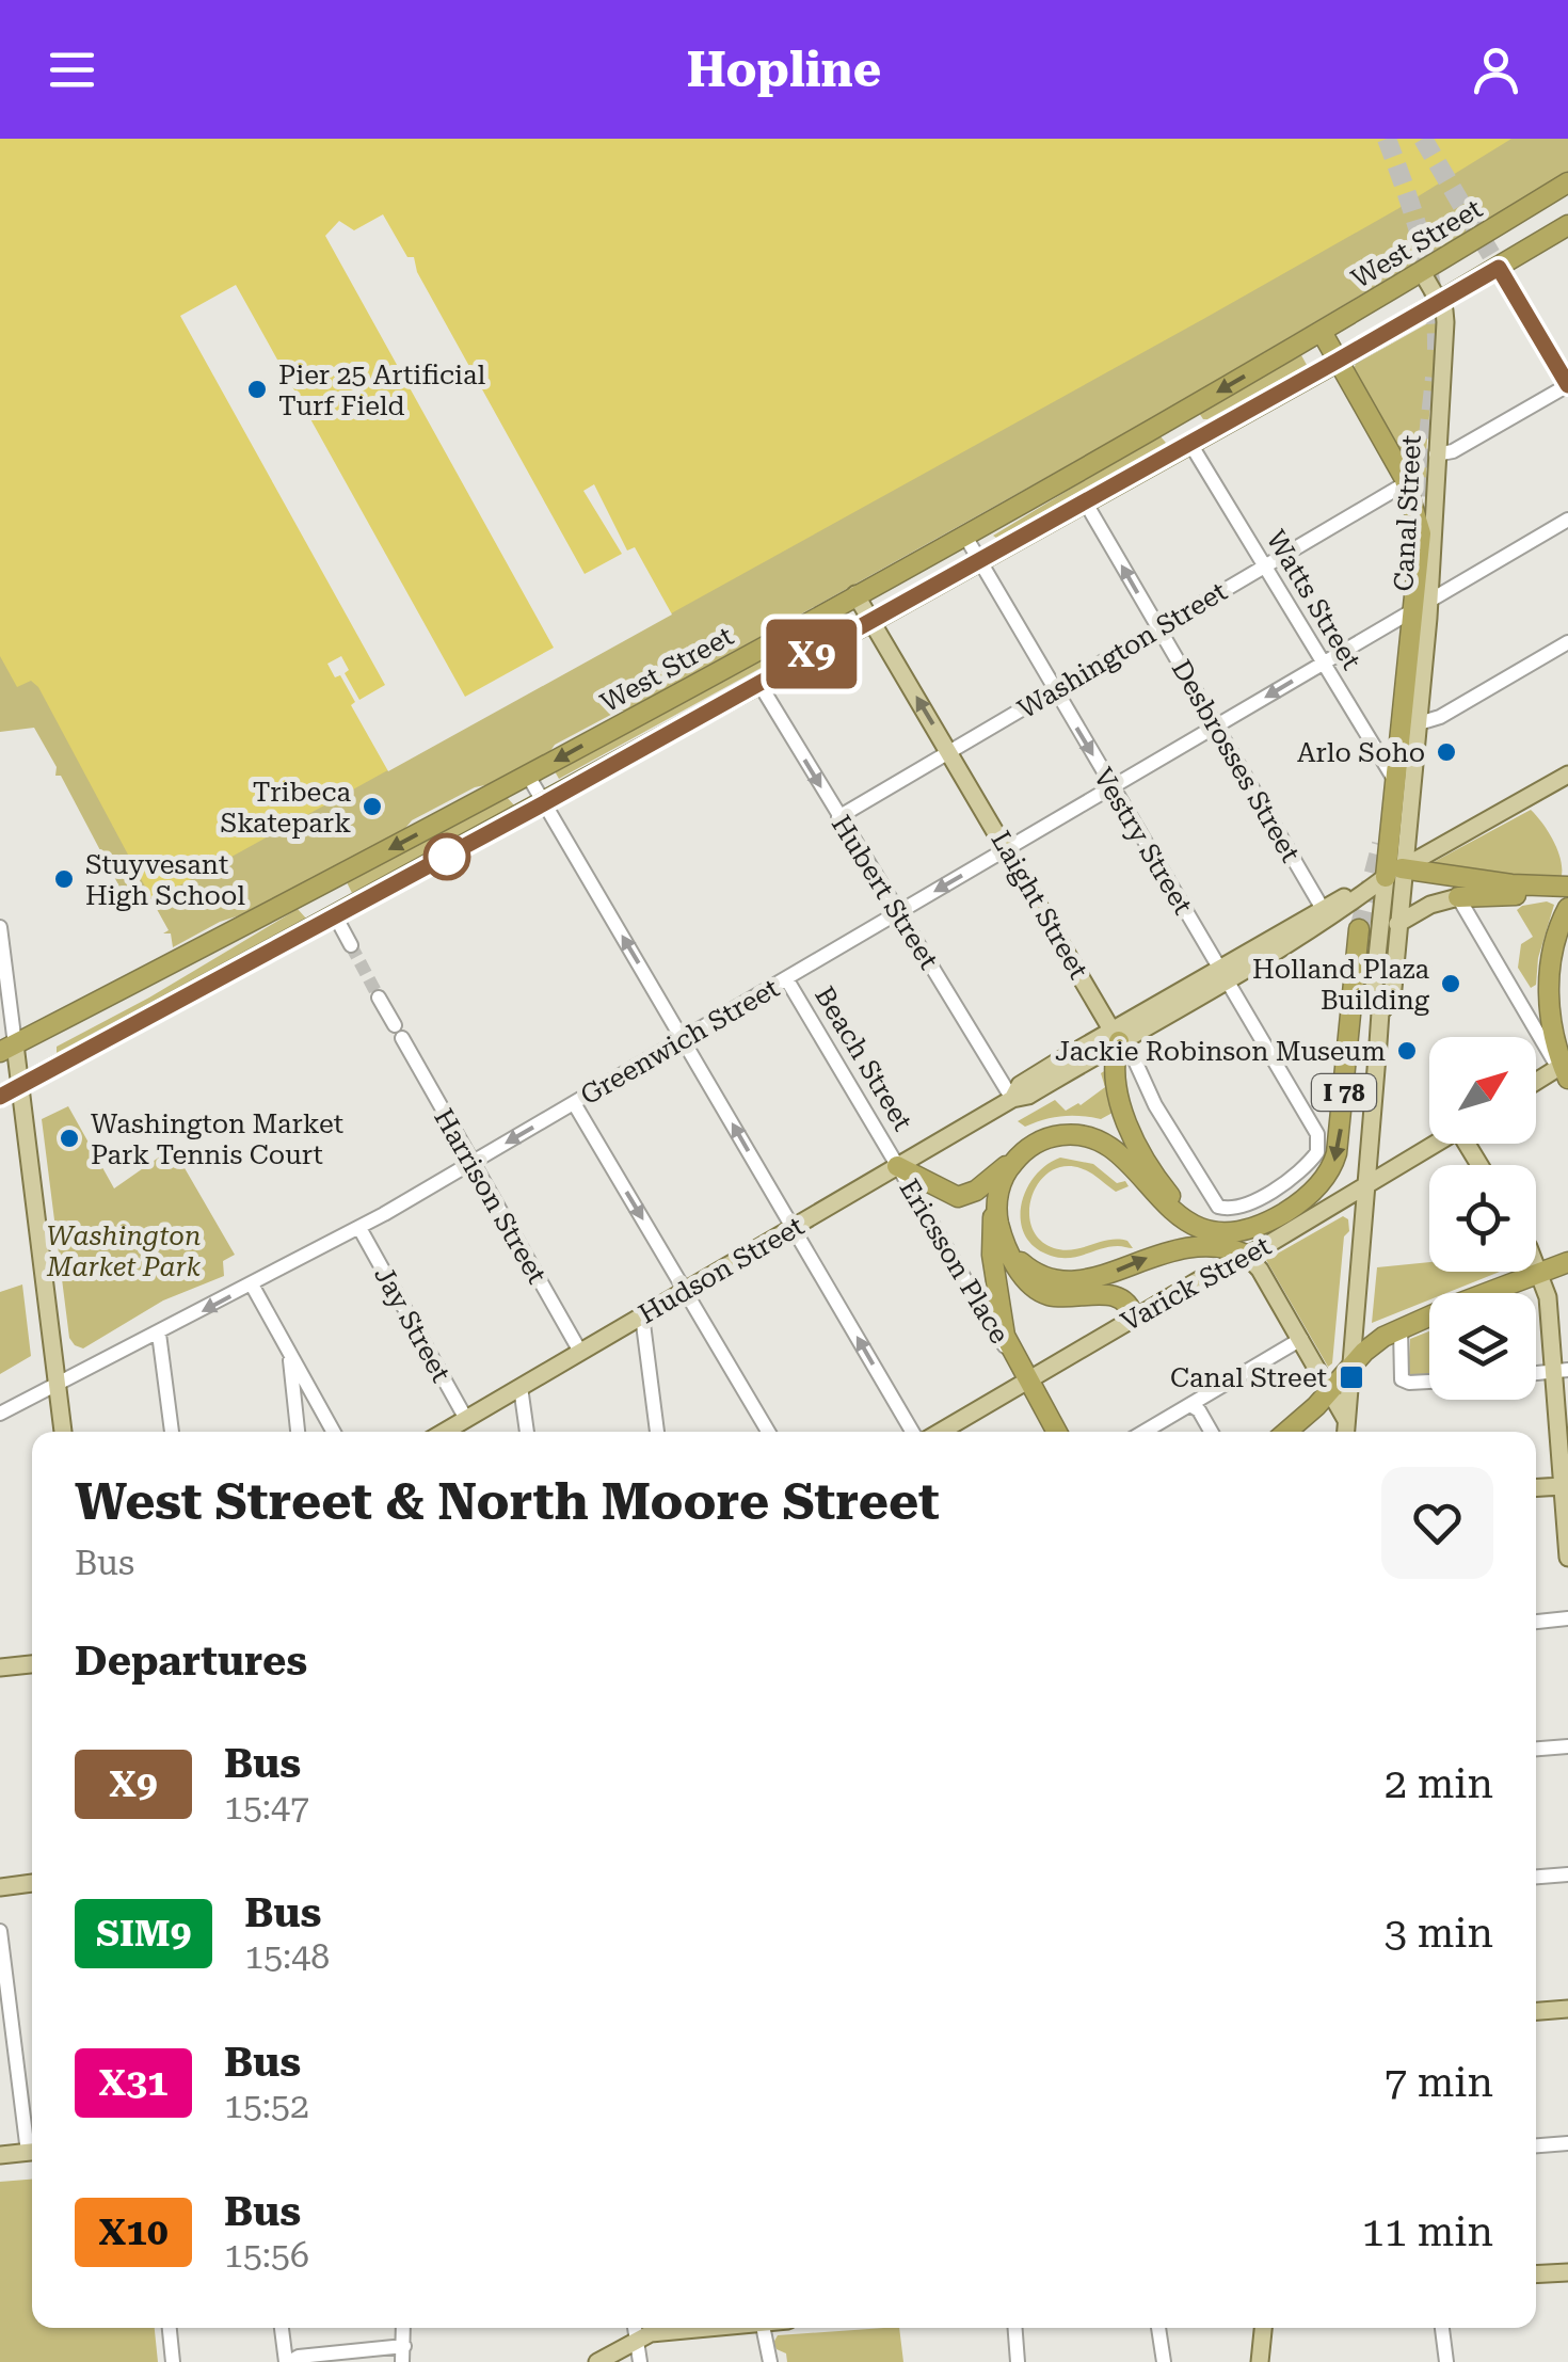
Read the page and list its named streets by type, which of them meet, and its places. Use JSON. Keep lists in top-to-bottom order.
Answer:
{
  "streets": {
    "highway": ["West Street", "Canal Street", "I 78"],
    "main road": ["Laight Street", "Hudson Street", "Varick Street"],
    "street": [
      "Watts Street",
      "Washington Street",
      "Desbrosses Street",
      "Vestry Street",
      "Hubert Street",
      "Greenwich Street",
      "Beach Street",
      "Harrison Street",
      "Ericsson Place",
      "Jay Street"
    ]
  },
  "crossings": [
    ["West Street", "Canal Street"],
    ["West Street", "Vestry Street"],
    ["West Street", "Laight Street"],
    ["Canal Street", "Watts Street"],
    ["Canal Street", "Washington Street"],
    ["Canal Street", "Greenwich Street"],
    ["Canal Street", "Hudson Street"],
    ["Canal Street", "Varick Street"],
    ["Watts Street", "Washington Street"],
    ["Watts Street", "Greenwich Street"],
    ["Washington Street", "Desbrosses Street"],
    ["Washington Street", "Vestry Street"],
    ["Washington Street", "Hubert Street"],
    ["Washington Street", "Laight Street"],
    ["Desbrosses Street", "Greenwich Street"],
    ["Desbrosses Street", "Hudson Street"],
    ["Vestry Street", "Greenwich Street"],
    ["Vestry Street", "Hudson Street"],
    ["Vestry Street", "Varick Street"],
    ["Hubert Street", "Greenwich Street"],
    ["Hubert Street", "Hudson Street"],
    ["Laight Street", "Greenwich Street"],
    ["Laight Street", "Hudson Street"],
    ["Laight Street", "Varick Street"],
    ["Greenwich Street", "Beach Street"],
    ["Greenwich Street", "Harrison Street"],
    ["Greenwich Street", "Jay Street"],
    ["Beach Street", "Ericsson Place"],
    ["Beach Street", "Hudson Street"],
    ["Harrison Street", "Hudson Street"],
    ["Ericsson Place", "Hudson Street"],
    ["Hudson Street", "Jay Street"]
  ],
  "parks": ["Washington Market Park"],
  "places": {
    "other": [
      "Pier 25 Artificial Turf Field",
      "Arlo Soho",
      "Tribeca Skatepark",
      "Stuyvesant High School",
      "Holland Plaza Building",
      "Jackie Robinson Museum",
      "Washington Market Park Tennis Court"
    ],
    "transit": ["Canal Street"]
  },
  "lines": ["bus line X9"],
  "north": "top right",
  "page": {
    "header": "Hopline",
    "on_map": "X9",
    "heading": [
      ["West Street & North Moore Street", "Bus"],
      "Departures"
    ],
    "list": [
      {
        "mark": "X9",
        "name": "Bus",
        "note": "15:47",
        "value": "2 min"
      },
      {
        "mark": "SIM9",
        "name": "Bus",
        "note": "15:48",
        "value": "3 min"
      },
      {
        "mark": "X31",
        "name": "Bus",
        "note": "15:52",
        "value": "7 min"
      },
      {
        "mark": "X10",
        "name": "Bus",
        "note": "15:56",
        "value": "11 min"
      }
    ]
  }
}
